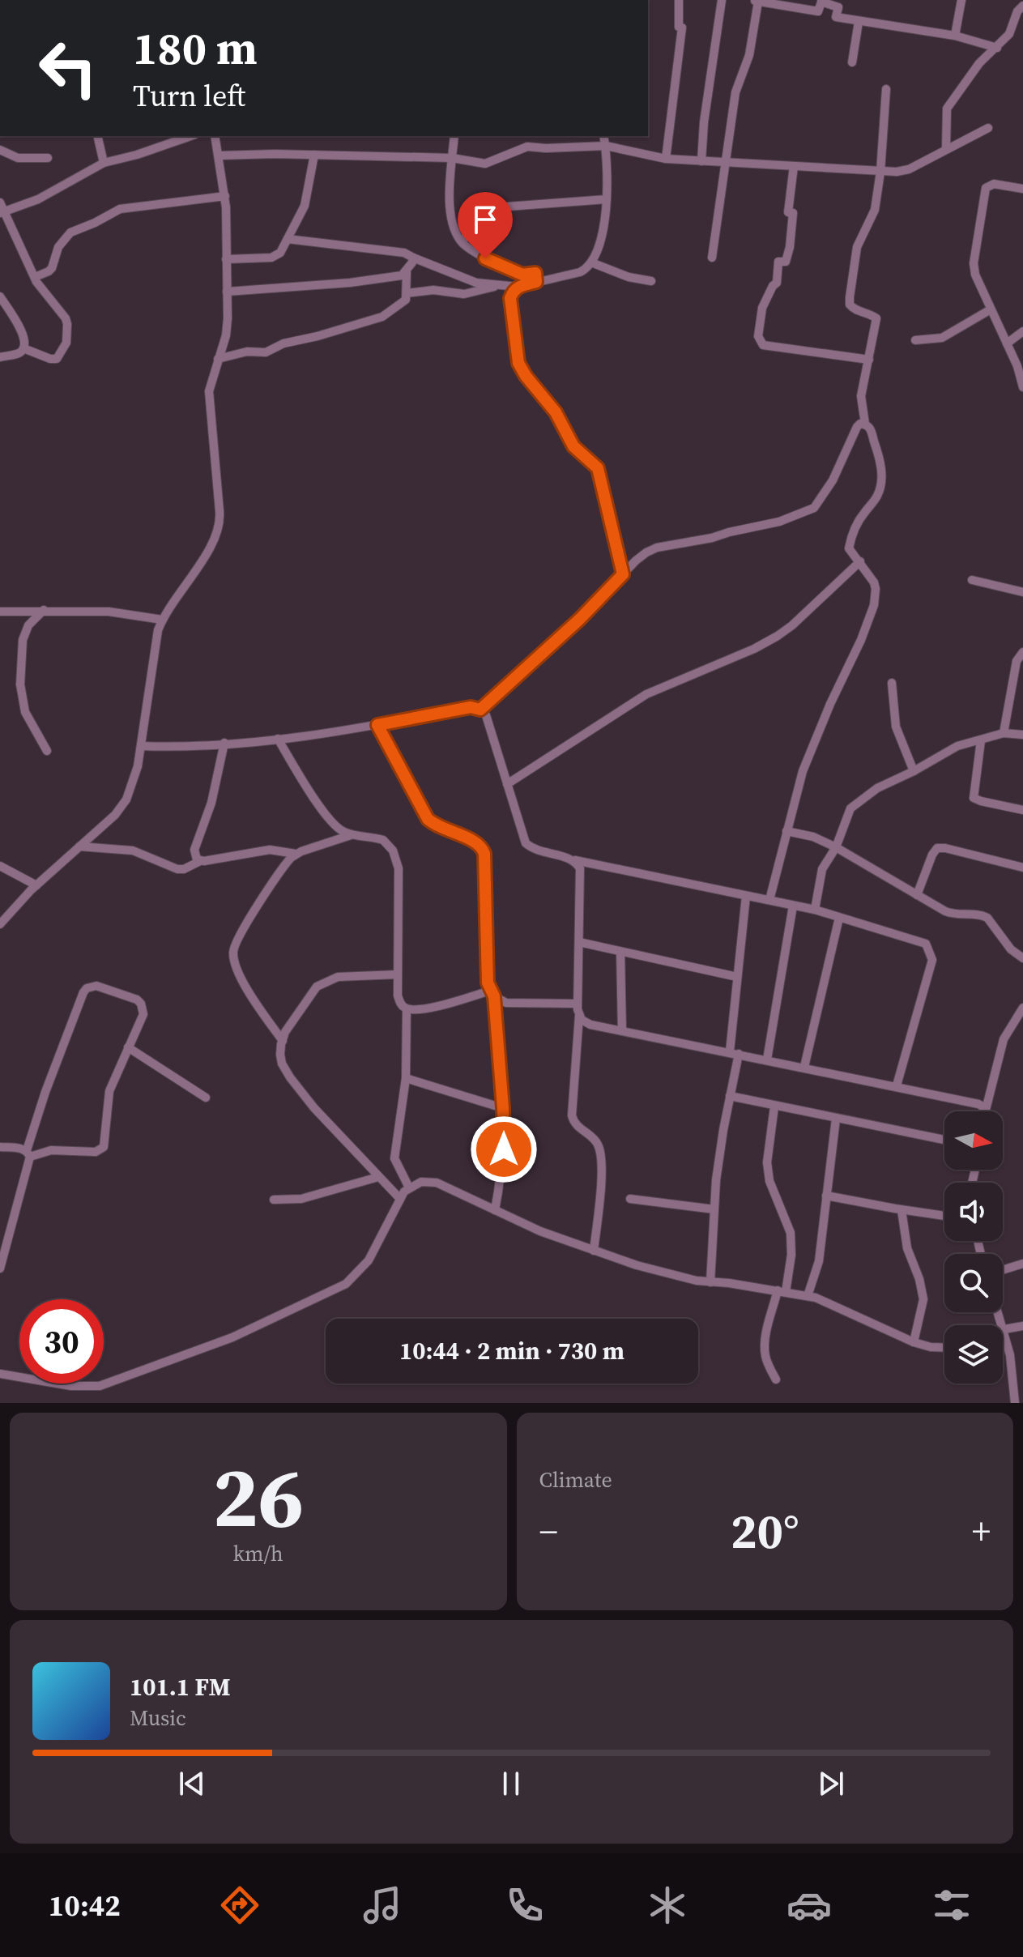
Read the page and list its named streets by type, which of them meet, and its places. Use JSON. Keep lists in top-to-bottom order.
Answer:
{
  "north": "right",
  "page": {
    "turn": ["180 m", "Turn left"],
    "limit": "30",
    "trip": "10:44 · 2 min · 730 m",
    "tile": [
      ["26", "km/h"],
      "Climate"
    ],
    "heat": ["−", "20°", "+"],
    "song": ["101.1 FM", "Music"],
    "tabs": "10:42"
  }
}
